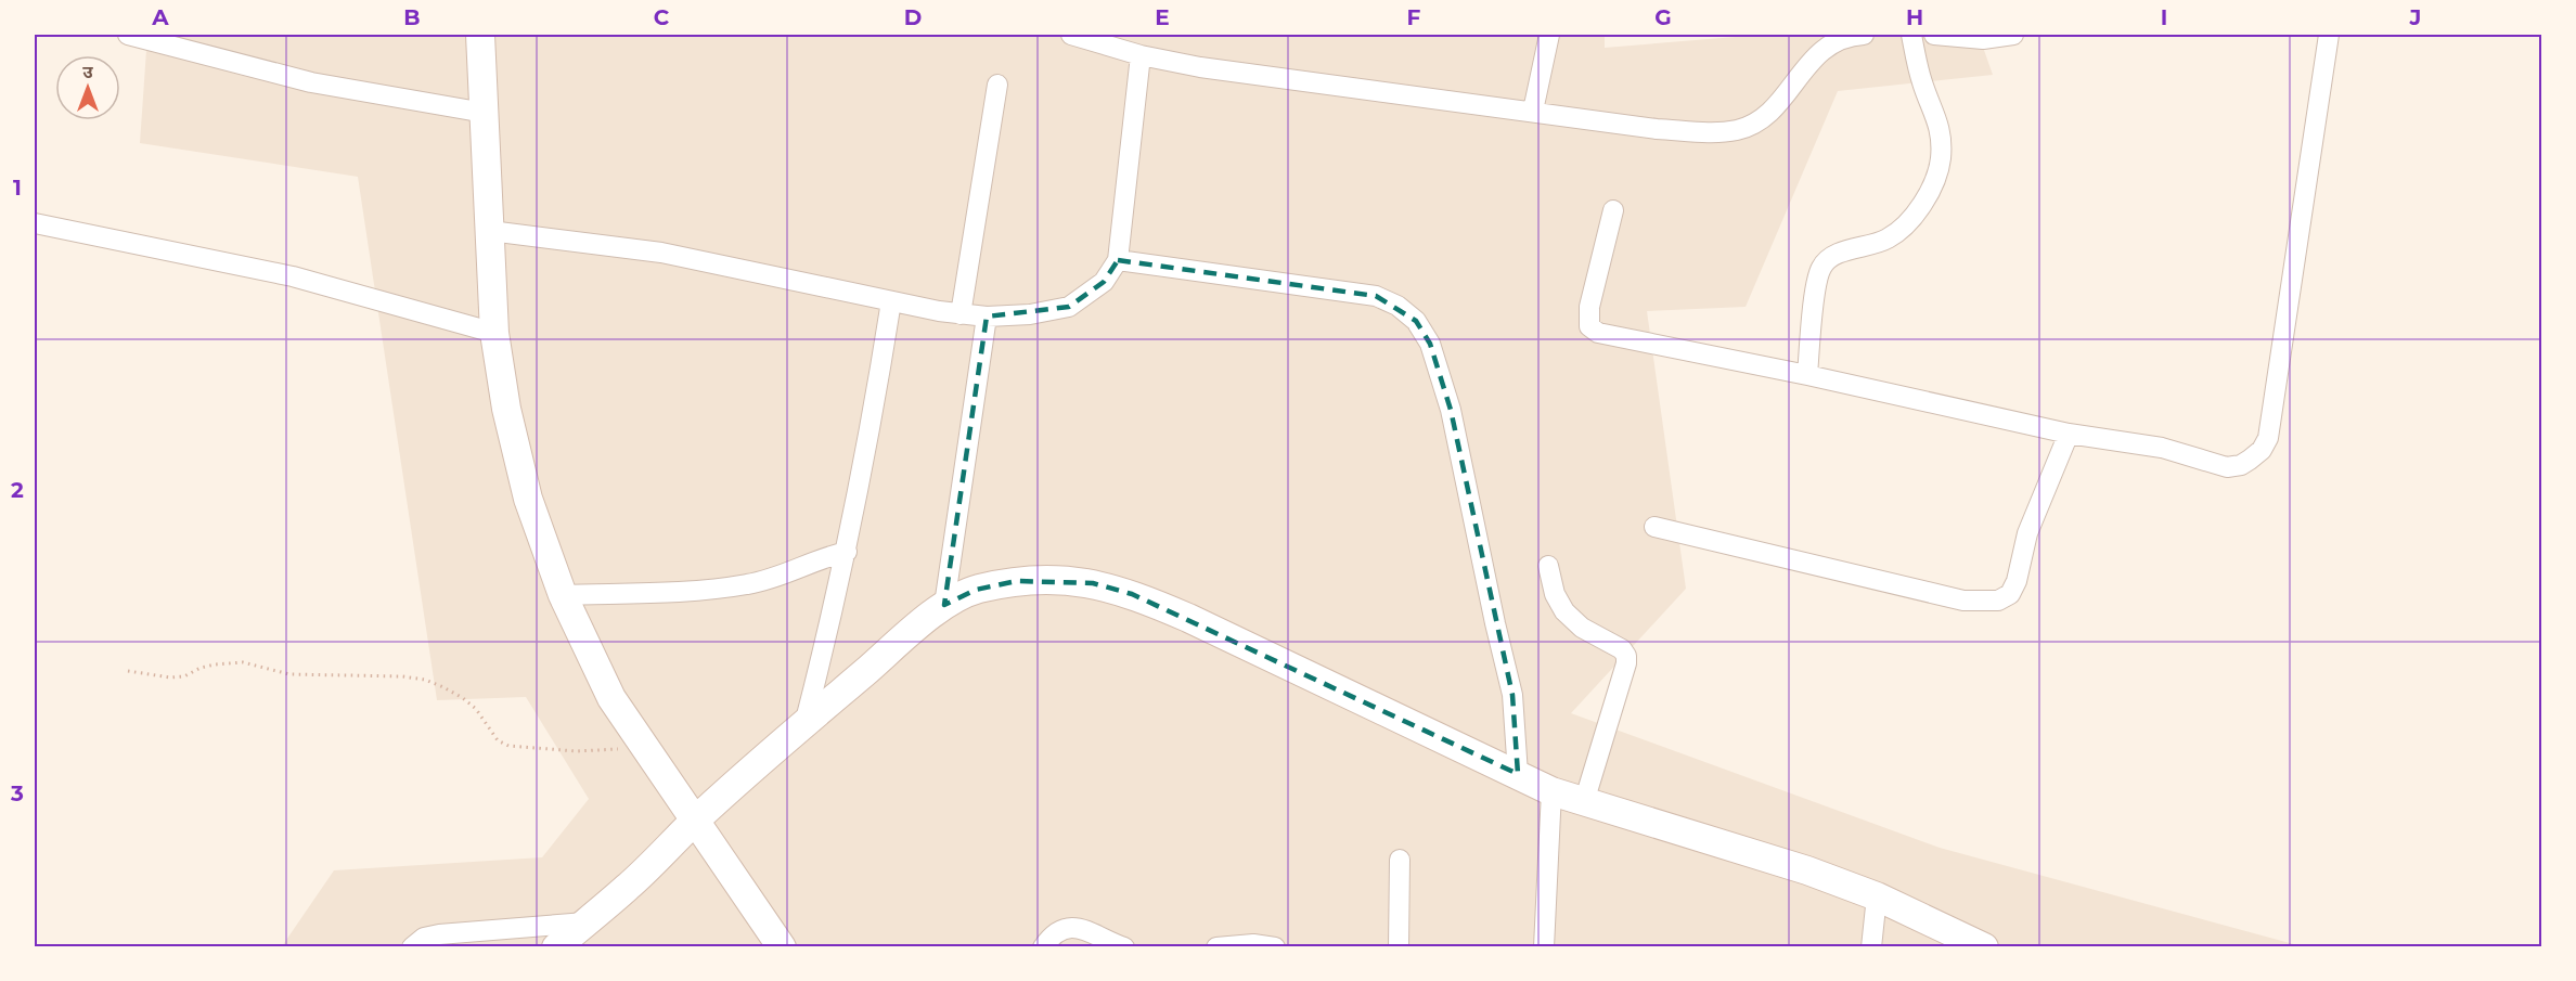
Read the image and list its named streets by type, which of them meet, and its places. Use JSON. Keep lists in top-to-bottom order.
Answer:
{
  "north": "top",
  "grid": {
    "columns": [
      "A",
      "B",
      "C",
      "D",
      "E",
      "F",
      "G",
      "H",
      "I",
      "J"
    ],
    "rows": ["1", "2", "3"]
  }
}
